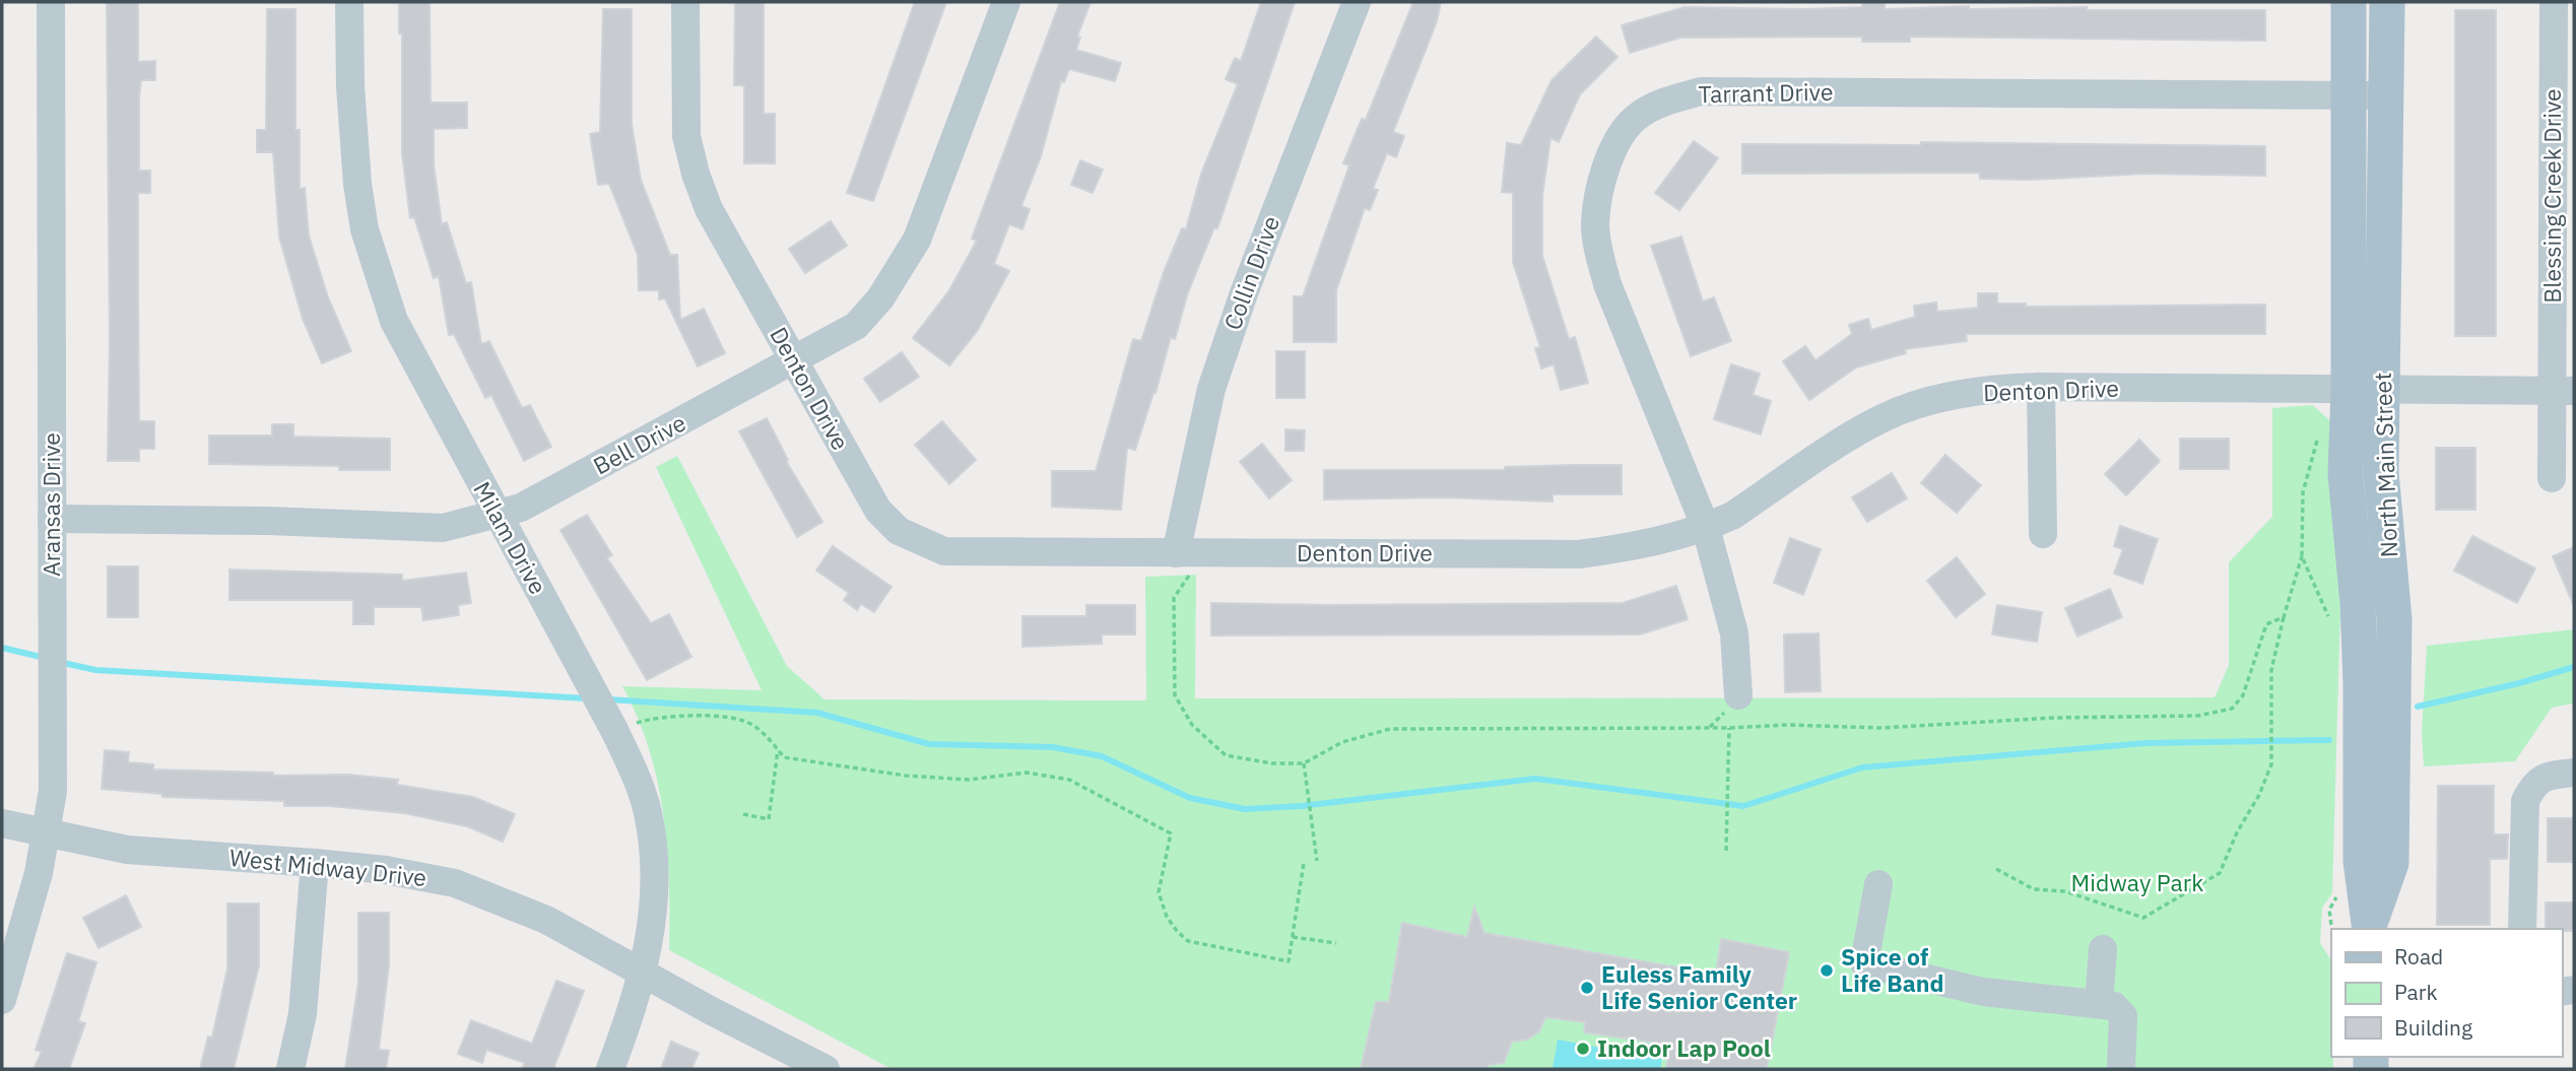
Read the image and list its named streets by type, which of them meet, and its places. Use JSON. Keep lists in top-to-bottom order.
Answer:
{
  "streets": {
    "main road": ["North Main Street"],
    "street": [
      "Tarrant Drive",
      "Blessing Creek Drive",
      "Collin Drive",
      "Denton Drive",
      "Bell Drive",
      "Aransas Drive",
      "Milam Drive",
      "West Midway Drive"
    ]
  },
  "crossings": [
    ["Tarrant Drive", "Denton Drive"],
    ["Tarrant Drive", "North Main Street"],
    ["Blessing Creek Drive", "Denton Drive"],
    ["Collin Drive", "Denton Drive"],
    ["Denton Drive", "Bell Drive"],
    ["Denton Drive", "North Main Street"],
    ["Bell Drive", "Aransas Drive"],
    ["Bell Drive", "Milam Drive"],
    ["Aransas Drive", "West Midway Drive"],
    ["Milam Drive", "West Midway Drive"]
  ],
  "parks": ["Midway Park"],
  "places": ["Spice of Life Band", "Euless Family Life Senior Center", "Indoor Lap Pool"],
  "legend": ["Road", "Park", "Building"]
}
